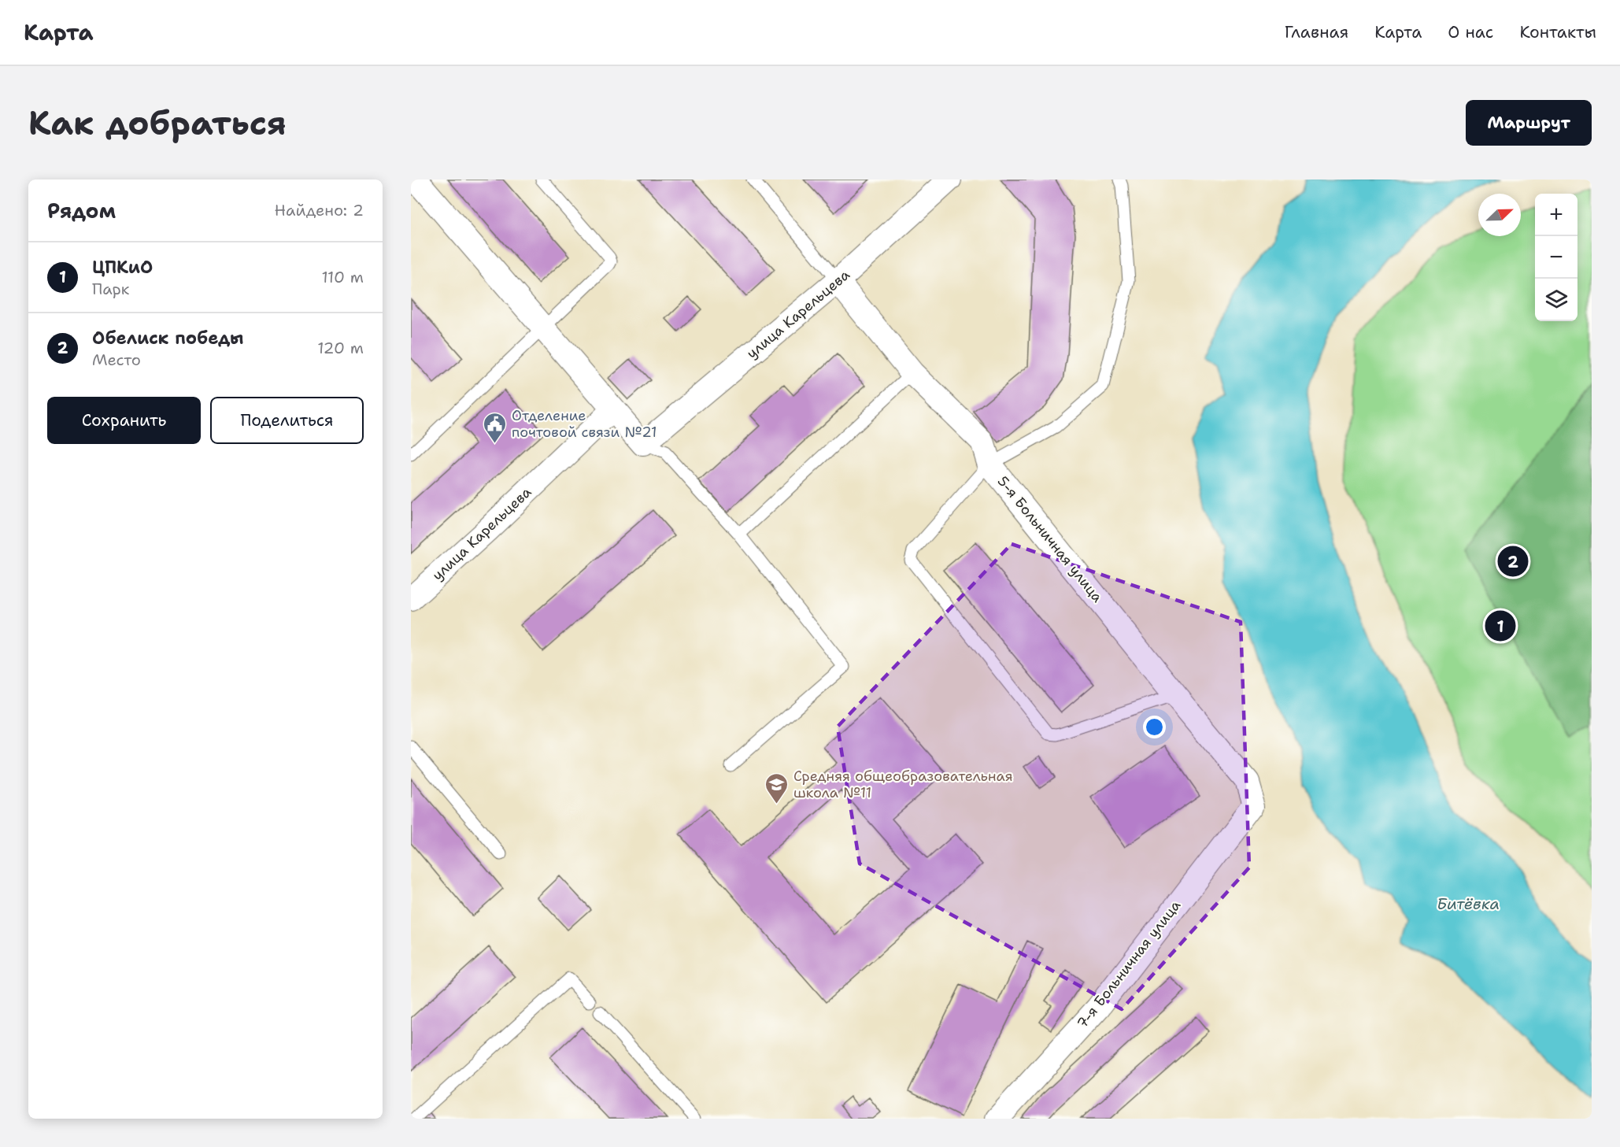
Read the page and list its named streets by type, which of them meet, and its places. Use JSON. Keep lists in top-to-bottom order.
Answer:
{
  "streets": {
    "street": ["улица Карельцева", "5-я Больничная улица", "7-я Больничная улица"]
  },
  "crossings": [
    ["улица Карельцева", "5-я Больничная улица"],
    ["5-я Больничная улица", "7-я Больничная улица"]
  ],
  "water": ["Битёвка"],
  "places": {
    "public building": ["Отделение почтовой связи №21"],
    "school or university": ["Средняя общеобразовательная школа №11"]
  },
  "north": "top right",
  "page": {
    "header": "Карта",
    "nav": [
      "Главная",
      "Карта",
      "О нас",
      "Контакты"
    ],
    "buttons": [
      "Маршрут",
      ["Сохранить", "Поделиться"]
    ],
    "title": "Как добраться",
    "heading": ["Рядом", "Найдено: 2"],
    "map_buttons": ["+", "−"],
    "list": [
      {
        "mark": "1",
        "name": "ЦПКиО",
        "note": "Парк",
        "value": "110 m"
      },
      {
        "mark": "2",
        "name": "Обелиск победы",
        "note": "Место",
        "value": "120 m"
      }
    ],
    "pins": ["2", "1"]
  }
}
